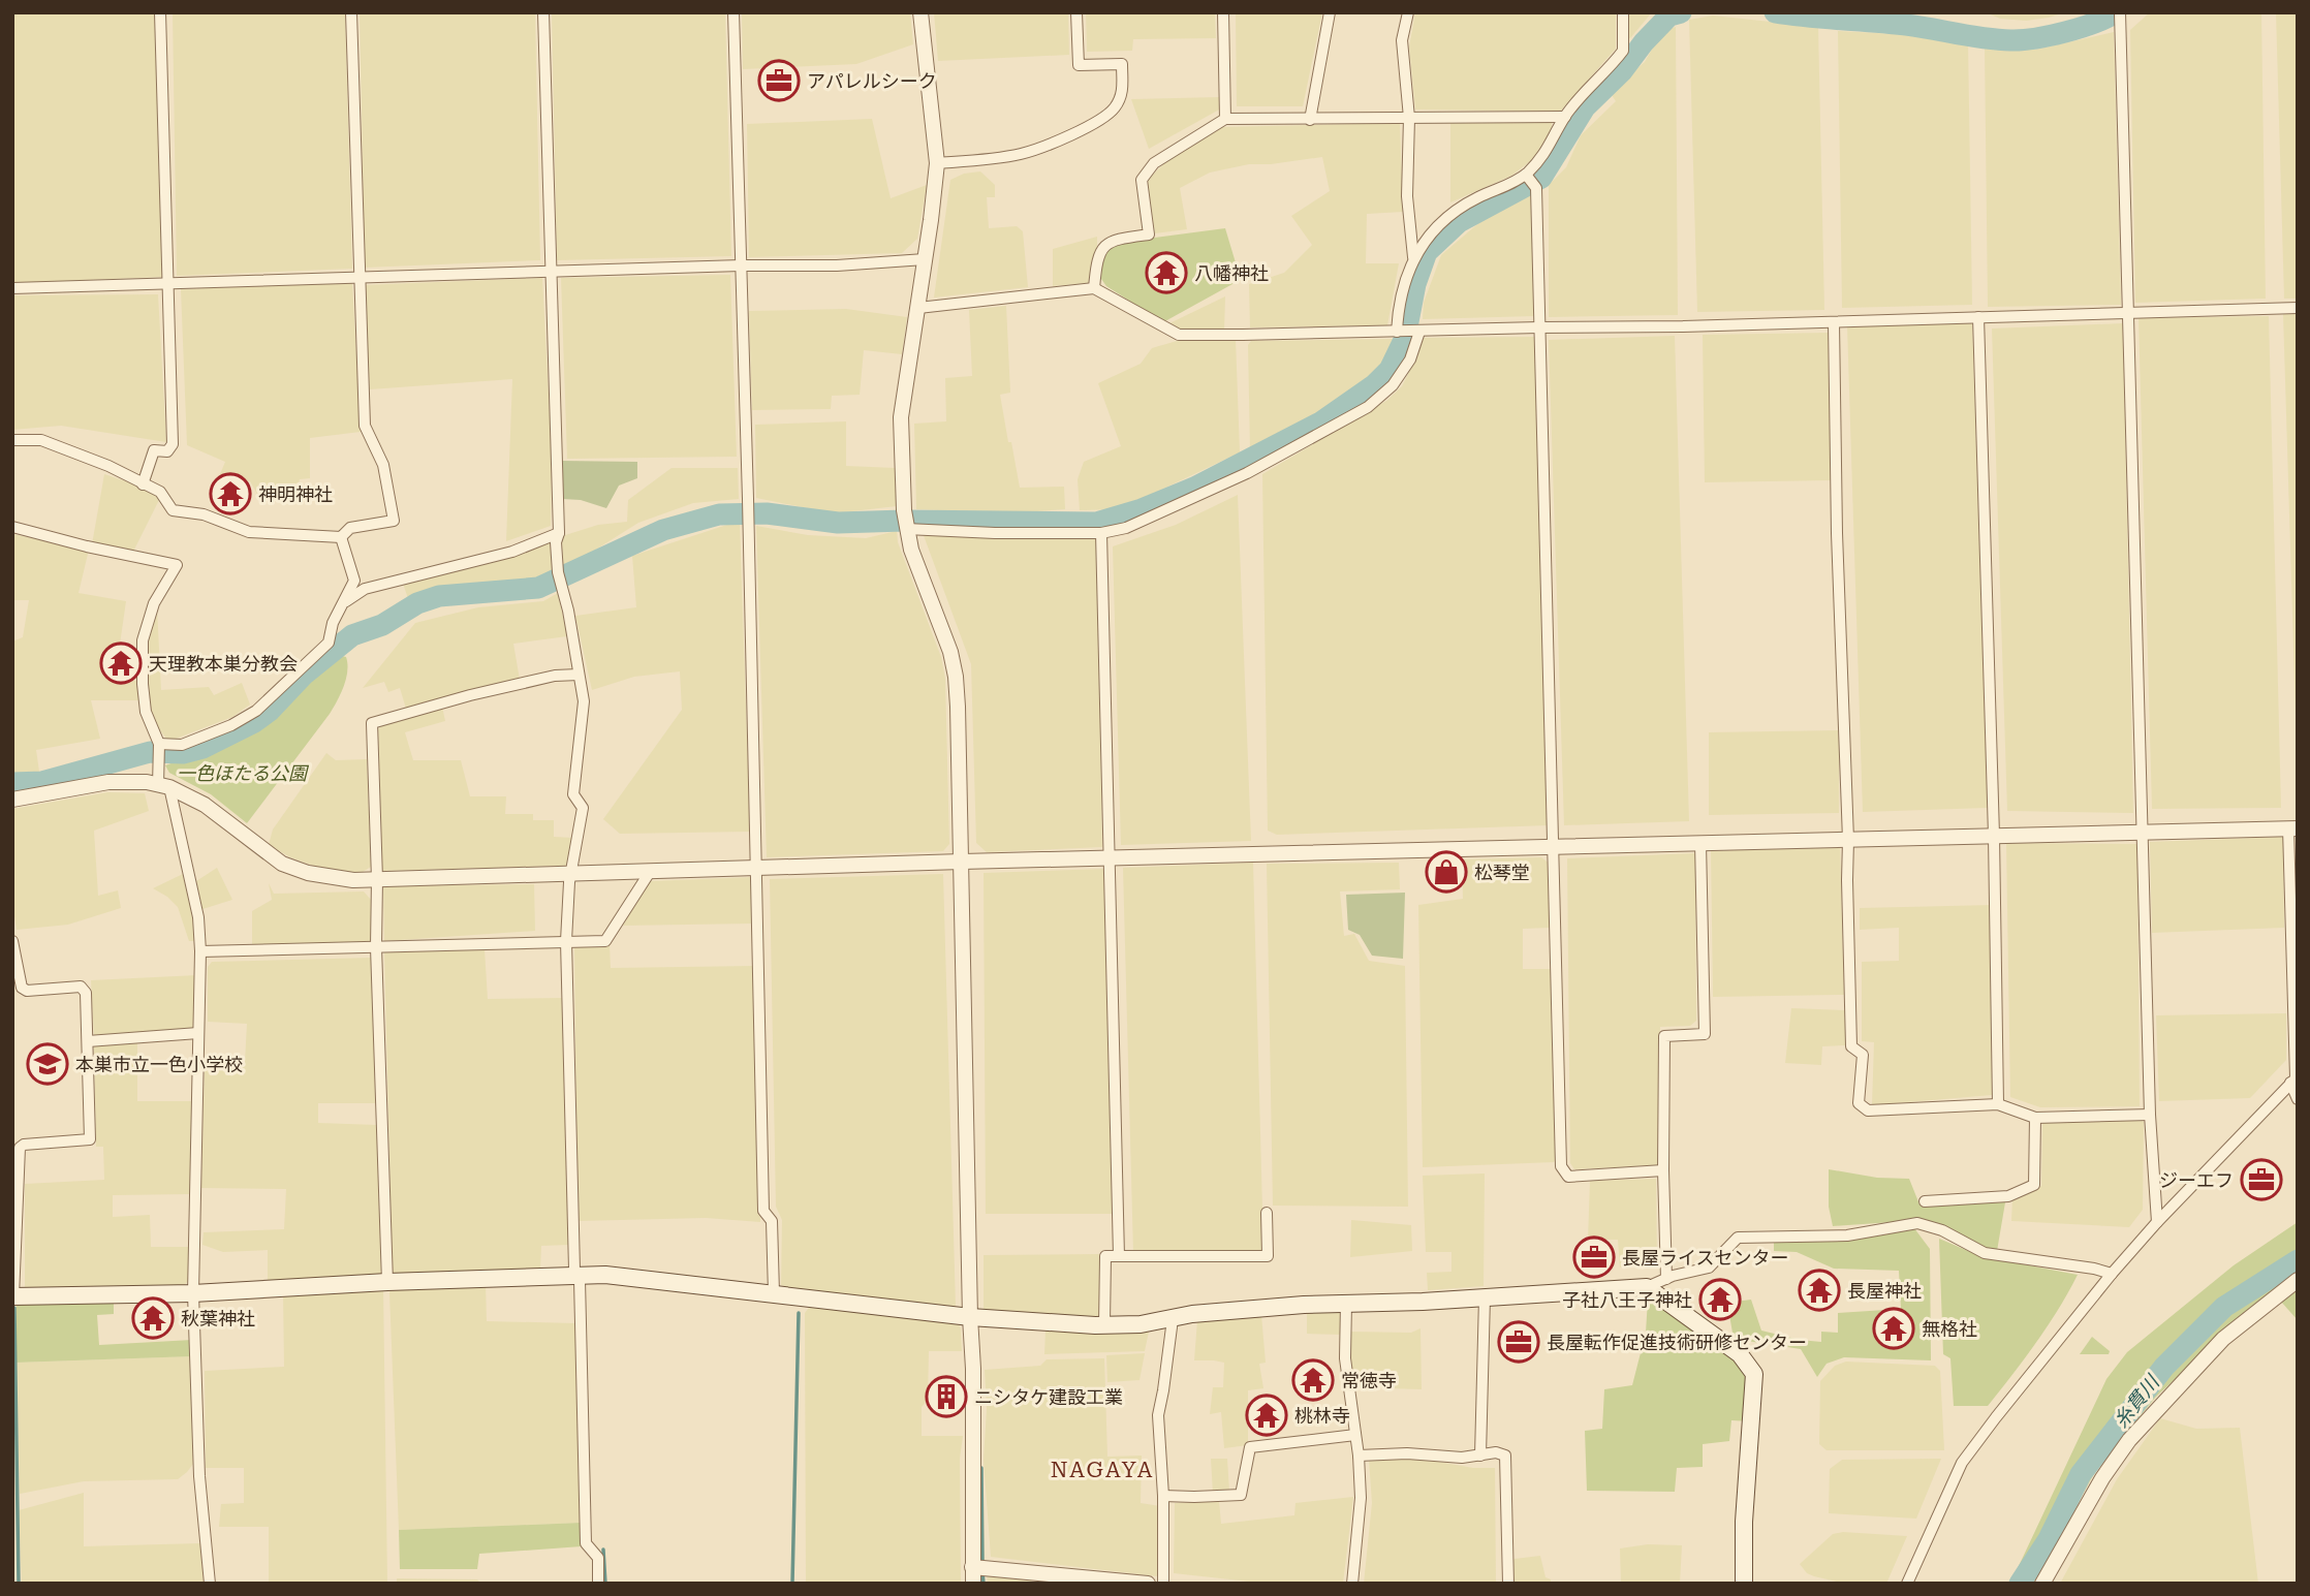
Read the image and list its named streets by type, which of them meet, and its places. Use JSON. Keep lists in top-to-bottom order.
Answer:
{
  "districts": ["NAGAYA"],
  "water": ["糸貫川"],
  "parks": ["一色ほたる公園"],
  "places": {
    "office": [
      "アパレルシーク",
      "ジーエフ",
      "長屋ライスセンター",
      "長屋転作促進技術研修センター"
    ],
    "temple": [
      "八幡神社",
      "神明神社",
      "天理教本巣分教会",
      "長屋神社",
      "子社八王子神社",
      "秋葉神社",
      "無格社",
      "常徳寺",
      "桃林寺"
    ],
    "shop": ["松琴堂"],
    "school or university": ["本巣市立一色小学校"],
    "building": ["ニシタケ建設工業"]
  }
}
